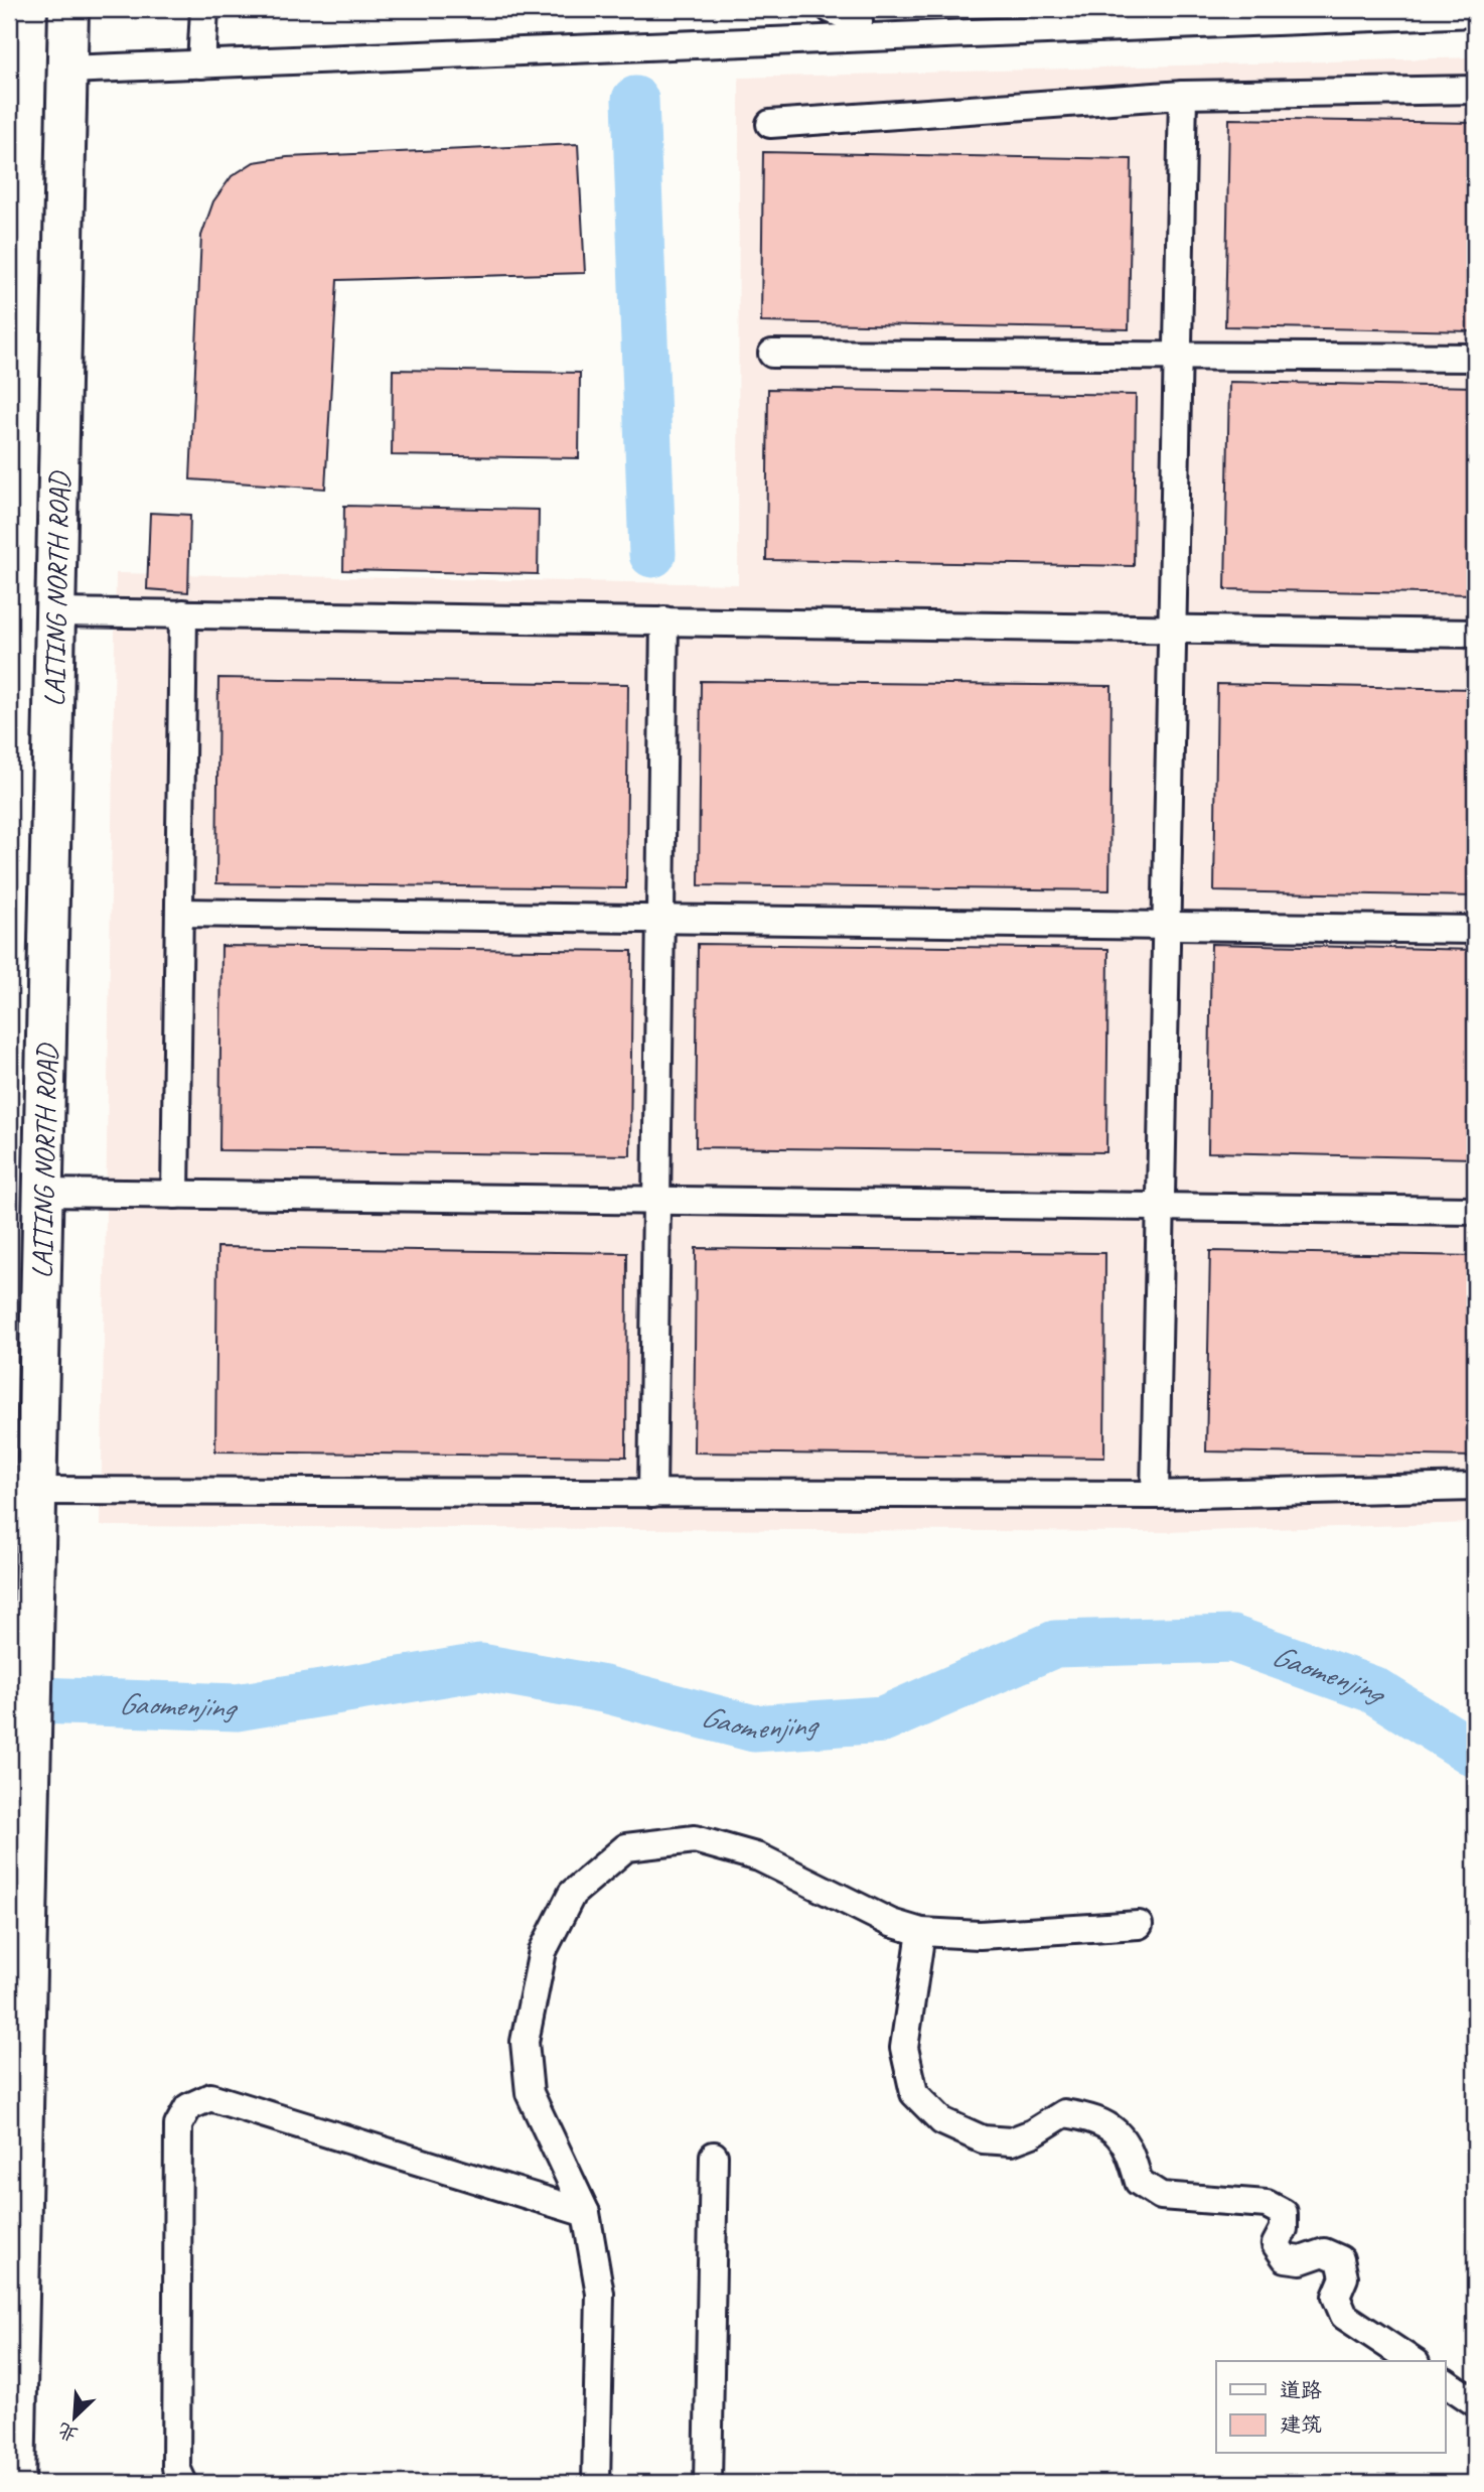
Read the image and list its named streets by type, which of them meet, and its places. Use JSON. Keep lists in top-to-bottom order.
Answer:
{
  "streets": {
    "street": ["LAITING NORTH ROAD"]
  },
  "water": ["Gaomenjing"],
  "legend": ["道路", "建筑"],
  "north": "bottom left"
}
